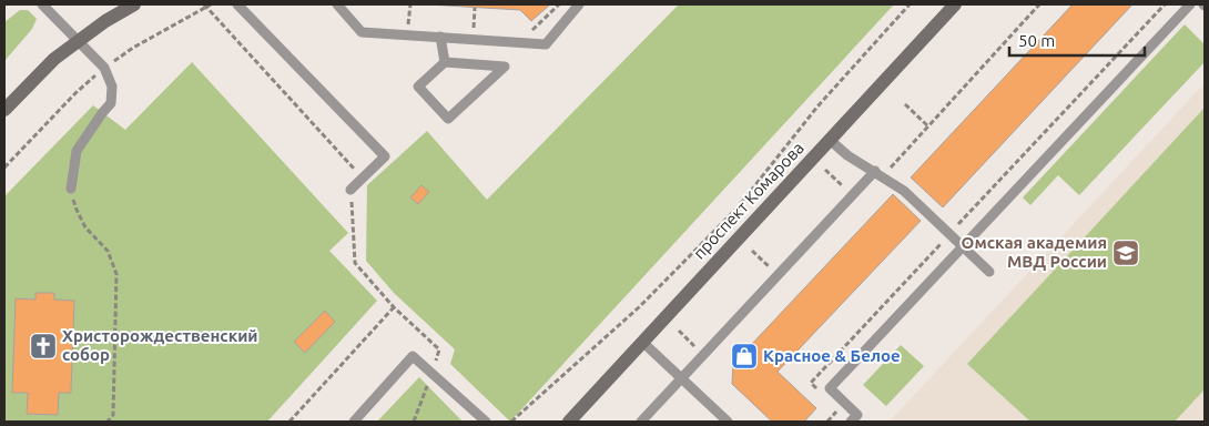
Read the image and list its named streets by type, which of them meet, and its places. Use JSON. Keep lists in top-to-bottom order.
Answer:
{
  "streets": {
    "main road": ["проспект Комарова"]
  },
  "places": {
    "school or university": ["Омская академия МВД России"],
    "church": ["Христорождественский собор"],
    "shop": ["Красное & Белое"]
  },
  "scale_bar": "50 m"
}
